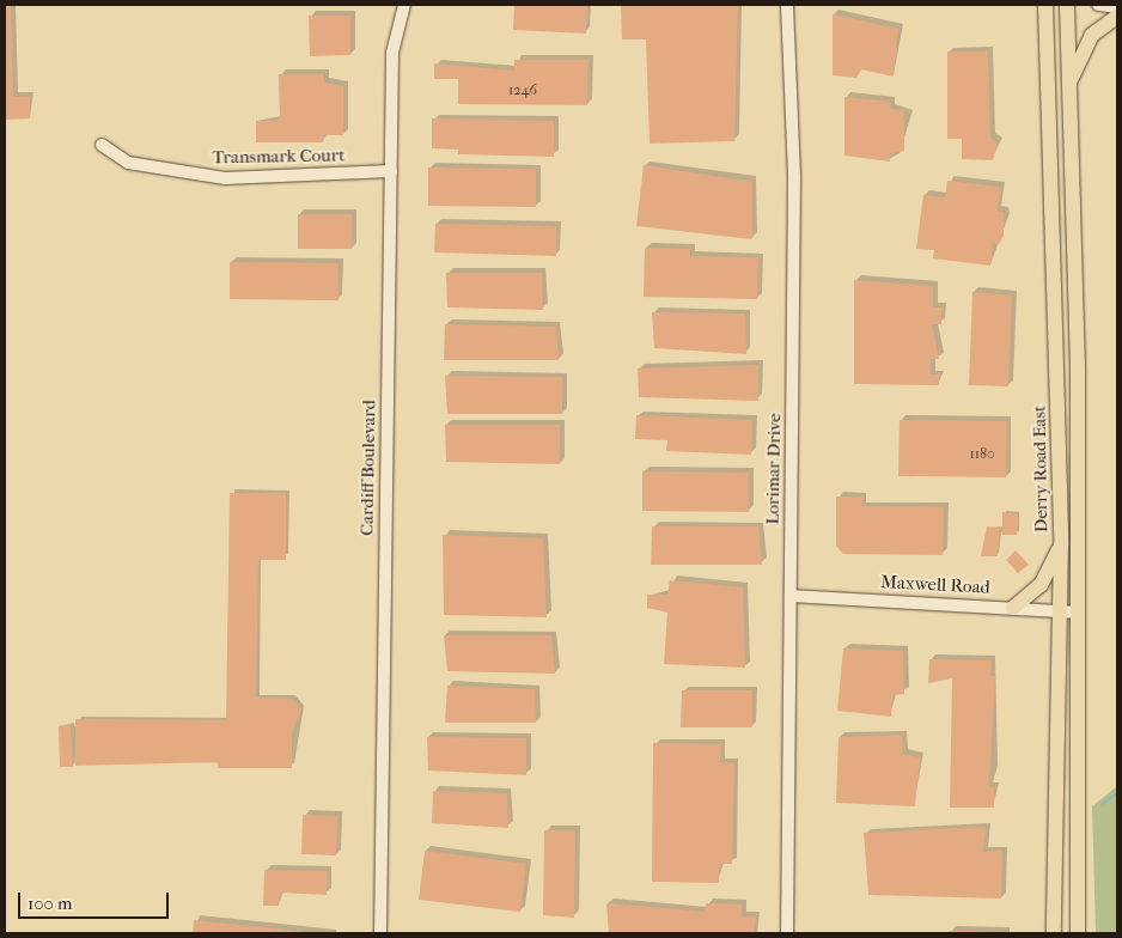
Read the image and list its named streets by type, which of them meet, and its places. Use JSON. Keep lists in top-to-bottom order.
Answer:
{
  "streets": {
    "main road": ["Derry Road East"],
    "street": [
      "Transmark Court",
      "Cardiff Boulevard",
      "Lorimar Drive",
      "Maxwell Road"
    ]
  },
  "crossings": [
    ["Transmark Court", "Cardiff Boulevard"],
    ["Lorimar Drive", "Maxwell Road"],
    ["Derry Road East", "Maxwell Road"]
  ],
  "house_numbers": ["1246", "1180"],
  "scale_bar": "100 m"
}
